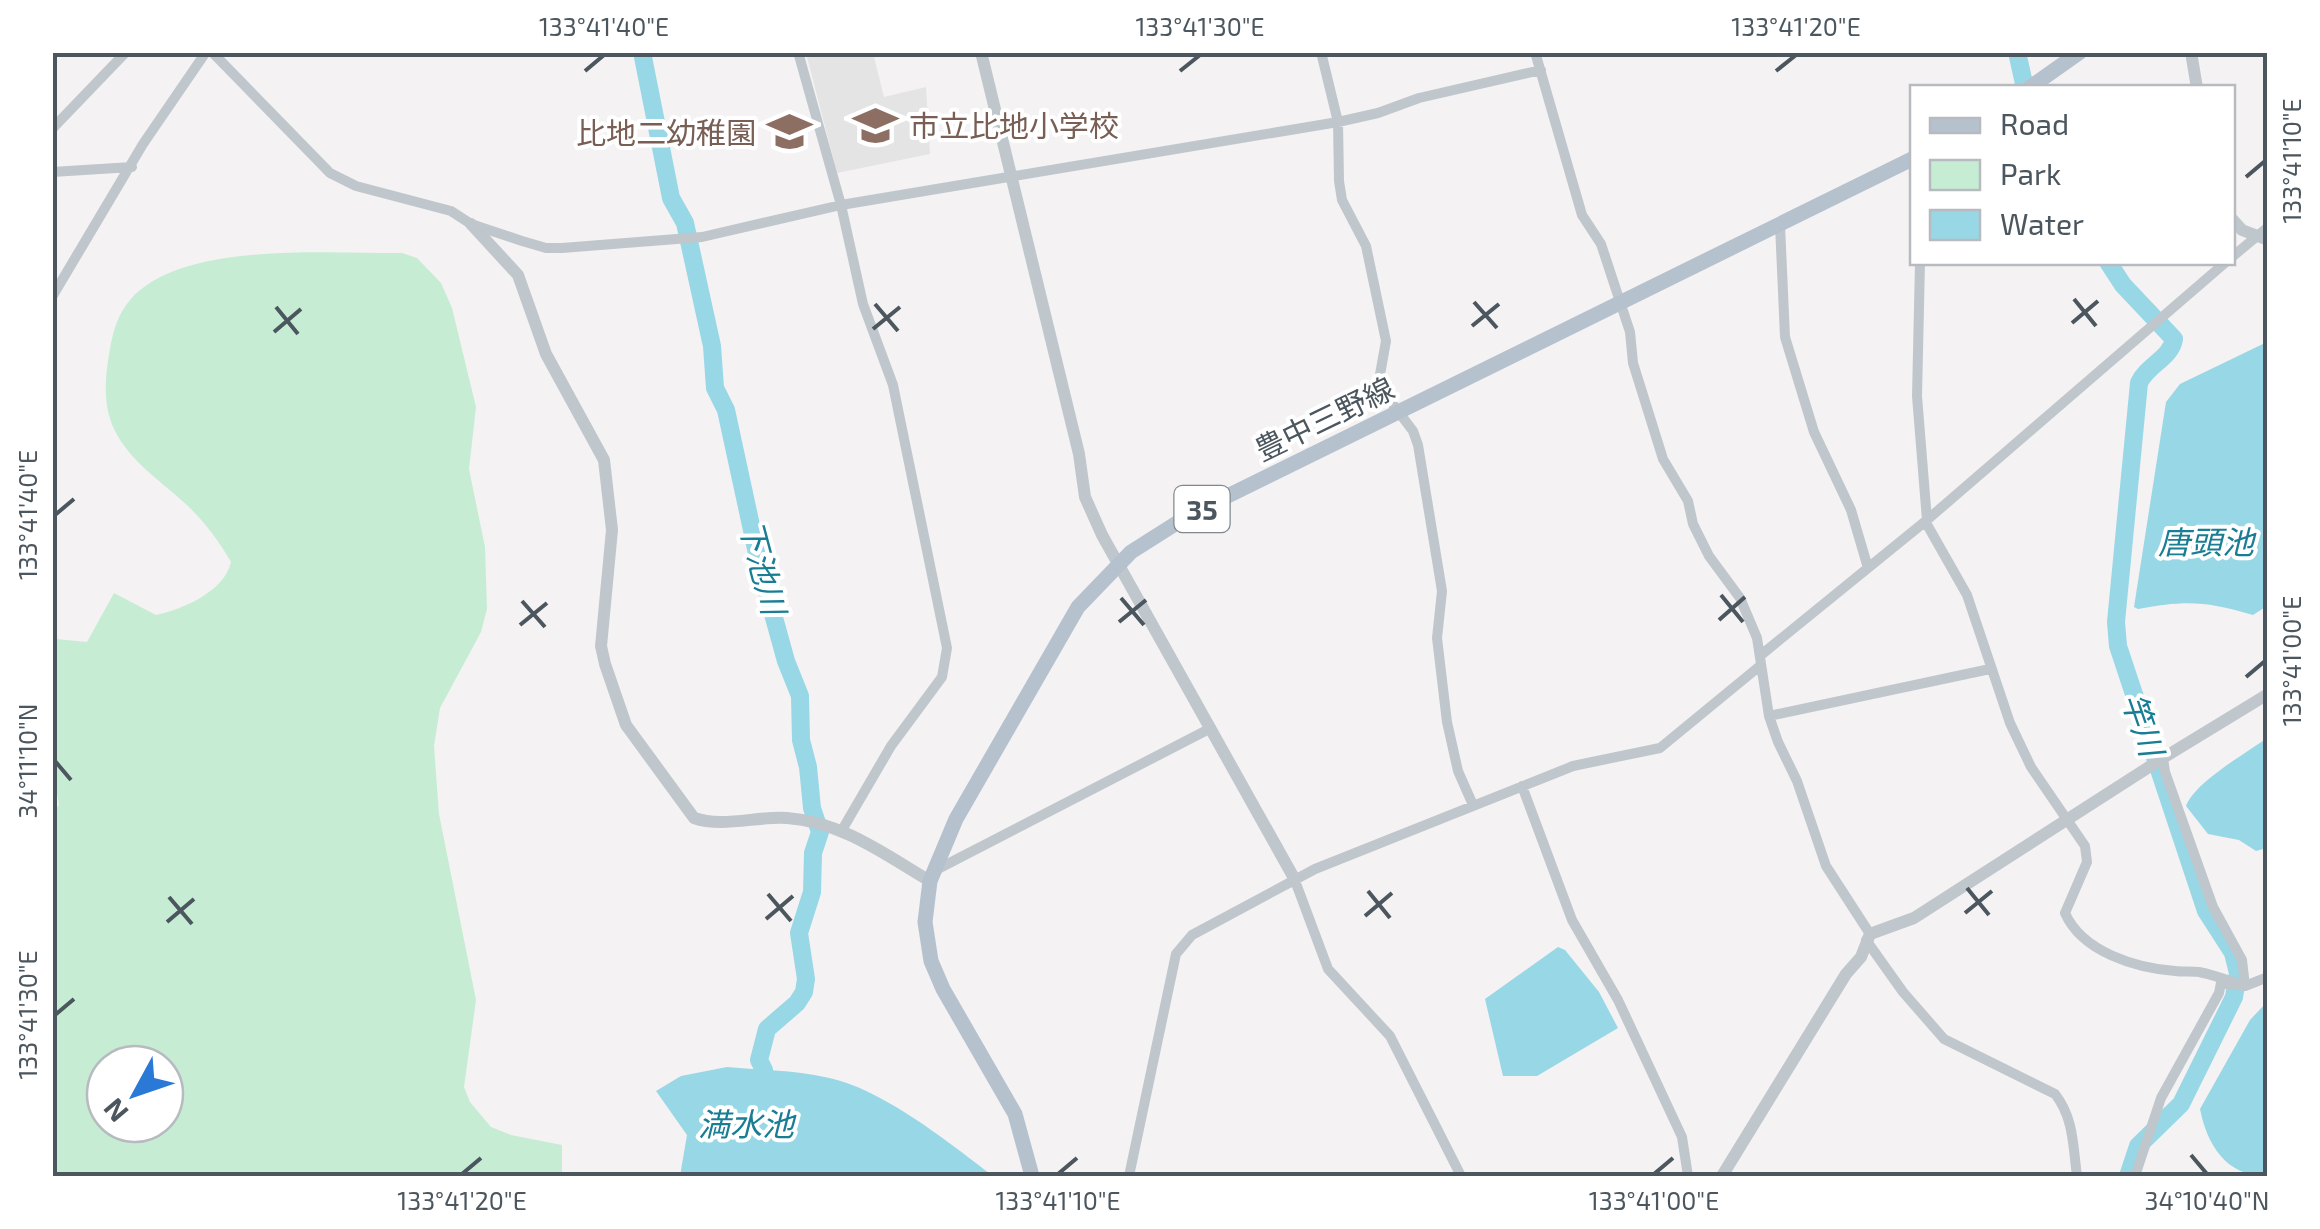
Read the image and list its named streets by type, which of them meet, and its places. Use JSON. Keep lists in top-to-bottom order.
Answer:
{
  "streets": {
    "main road": ["豊中三野線", "35"]
  },
  "water": [
    "唐頭池",
    "下池川",
    "竿川",
    "満水池"
  ],
  "places": {
    "school or university": ["市立比地小学校", "比地二幼稚園"]
  },
  "legend": ["Road", "Park", "Water"],
  "north": "bottom left",
  "coordinates": [
    "133°41'40\"E",
    "133°41'30\"E",
    "133°41'20\"E",
    "133°41'10\"E",
    "133°41'00\"E",
    "34°11'10\"N",
    "34°10'40\"N"
  ]
}
